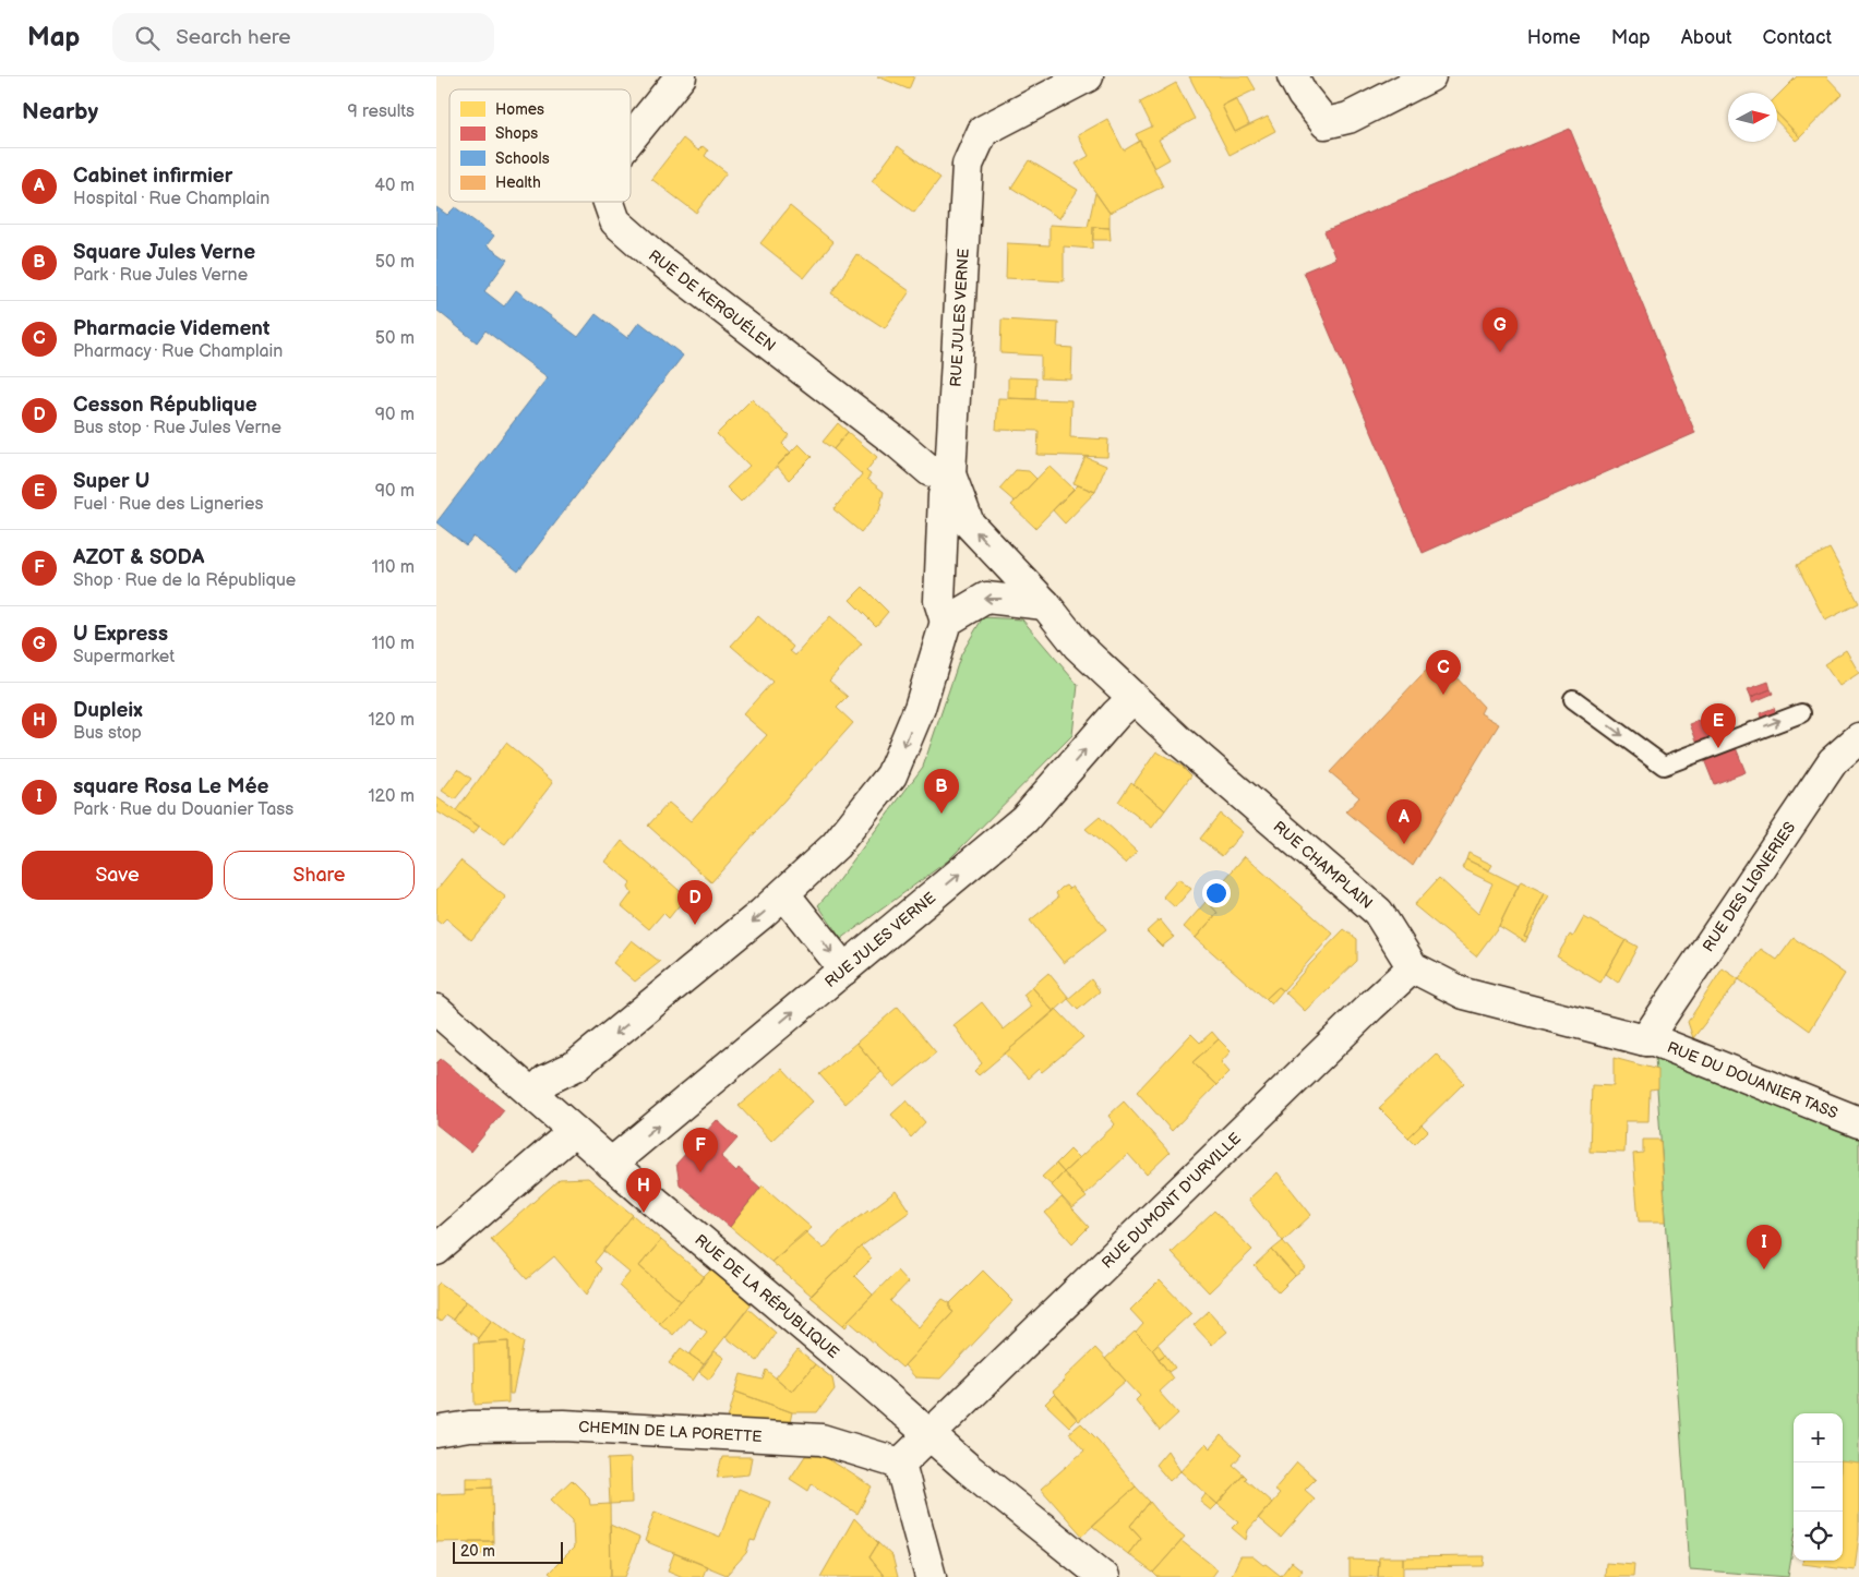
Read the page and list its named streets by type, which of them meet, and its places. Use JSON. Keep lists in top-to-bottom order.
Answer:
{
  "streets": {
    "street": [
      "RUE DE KERGUÉLEN",
      "RUE JULES VERNE",
      "RUE CHAMPLAIN",
      "RUE DES LIGNERIES",
      "RUE DU DOUANIER TASS",
      "RUE DUMONT D'URVILLE",
      "RUE DE LA RÉPUBLIQUE",
      "CHEMIN DE LA PORETTE"
    ]
  },
  "crossings": [
    ["RUE DE KERGUÉLEN", "RUE JULES VERNE"],
    ["RUE DE KERGUÉLEN", "RUE CHAMPLAIN"],
    ["RUE JULES VERNE", "RUE CHAMPLAIN"],
    ["RUE JULES VERNE", "RUE DE LA RÉPUBLIQUE"],
    ["RUE CHAMPLAIN", "RUE DUMONT D'URVILLE"],
    ["RUE DES LIGNERIES", "RUE DU DOUANIER TASS"],
    ["RUE DUMONT D'URVILLE", "RUE DE LA RÉPUBLIQUE"],
    ["RUE DUMONT D'URVILLE", "CHEMIN DE LA PORETTE"]
  ],
  "legend": [
    "Homes",
    "Shops",
    "Schools",
    "Health"
  ],
  "scale_bar": "20 m",
  "north": "right",
  "page": {
    "header": "Map",
    "search": "Search here",
    "nav": [
      "Home",
      "Map",
      "About",
      "Contact"
    ],
    "heading": ["Nearby", "9 results"],
    "list": [
      {
        "mark": "A",
        "name": "Cabinet infirmier",
        "note": "Hospital · Rue Champlain",
        "value": "40 m"
      },
      {
        "mark": "B",
        "name": "Square Jules Verne",
        "note": "Park · Rue Jules Verne",
        "value": "50 m"
      },
      {
        "mark": "C",
        "name": "Pharmacie Videment",
        "note": "Pharmacy · Rue Champlain",
        "value": "50 m"
      },
      {
        "mark": "D",
        "name": "Cesson République",
        "note": "Bus stop · Rue Jules Verne",
        "value": "90 m"
      },
      {
        "mark": "E",
        "name": "Super U",
        "note": "Fuel · Rue des Ligneries",
        "value": "90 m"
      },
      {
        "mark": "F",
        "name": "AZOT & SODA",
        "note": "Shop · Rue de la République",
        "value": "110 m"
      },
      {
        "mark": "G",
        "name": "U Express",
        "note": "Supermarket",
        "value": "110 m"
      },
      {
        "mark": "H",
        "name": "Dupleix",
        "note": "Bus stop",
        "value": "120 m"
      },
      {
        "mark": "I",
        "name": "square Rosa Le Mée",
        "note": "Park · Rue du Douanier Tass",
        "value": "120 m"
      }
    ],
    "pins": [
      "G",
      "C",
      "E",
      "B",
      "A",
      "D",
      "F",
      "H",
      "I"
    ],
    "buttons": ["Save", "Share"],
    "map_buttons": ["+", "−"],
    "scale": "20 m"
  }
}
